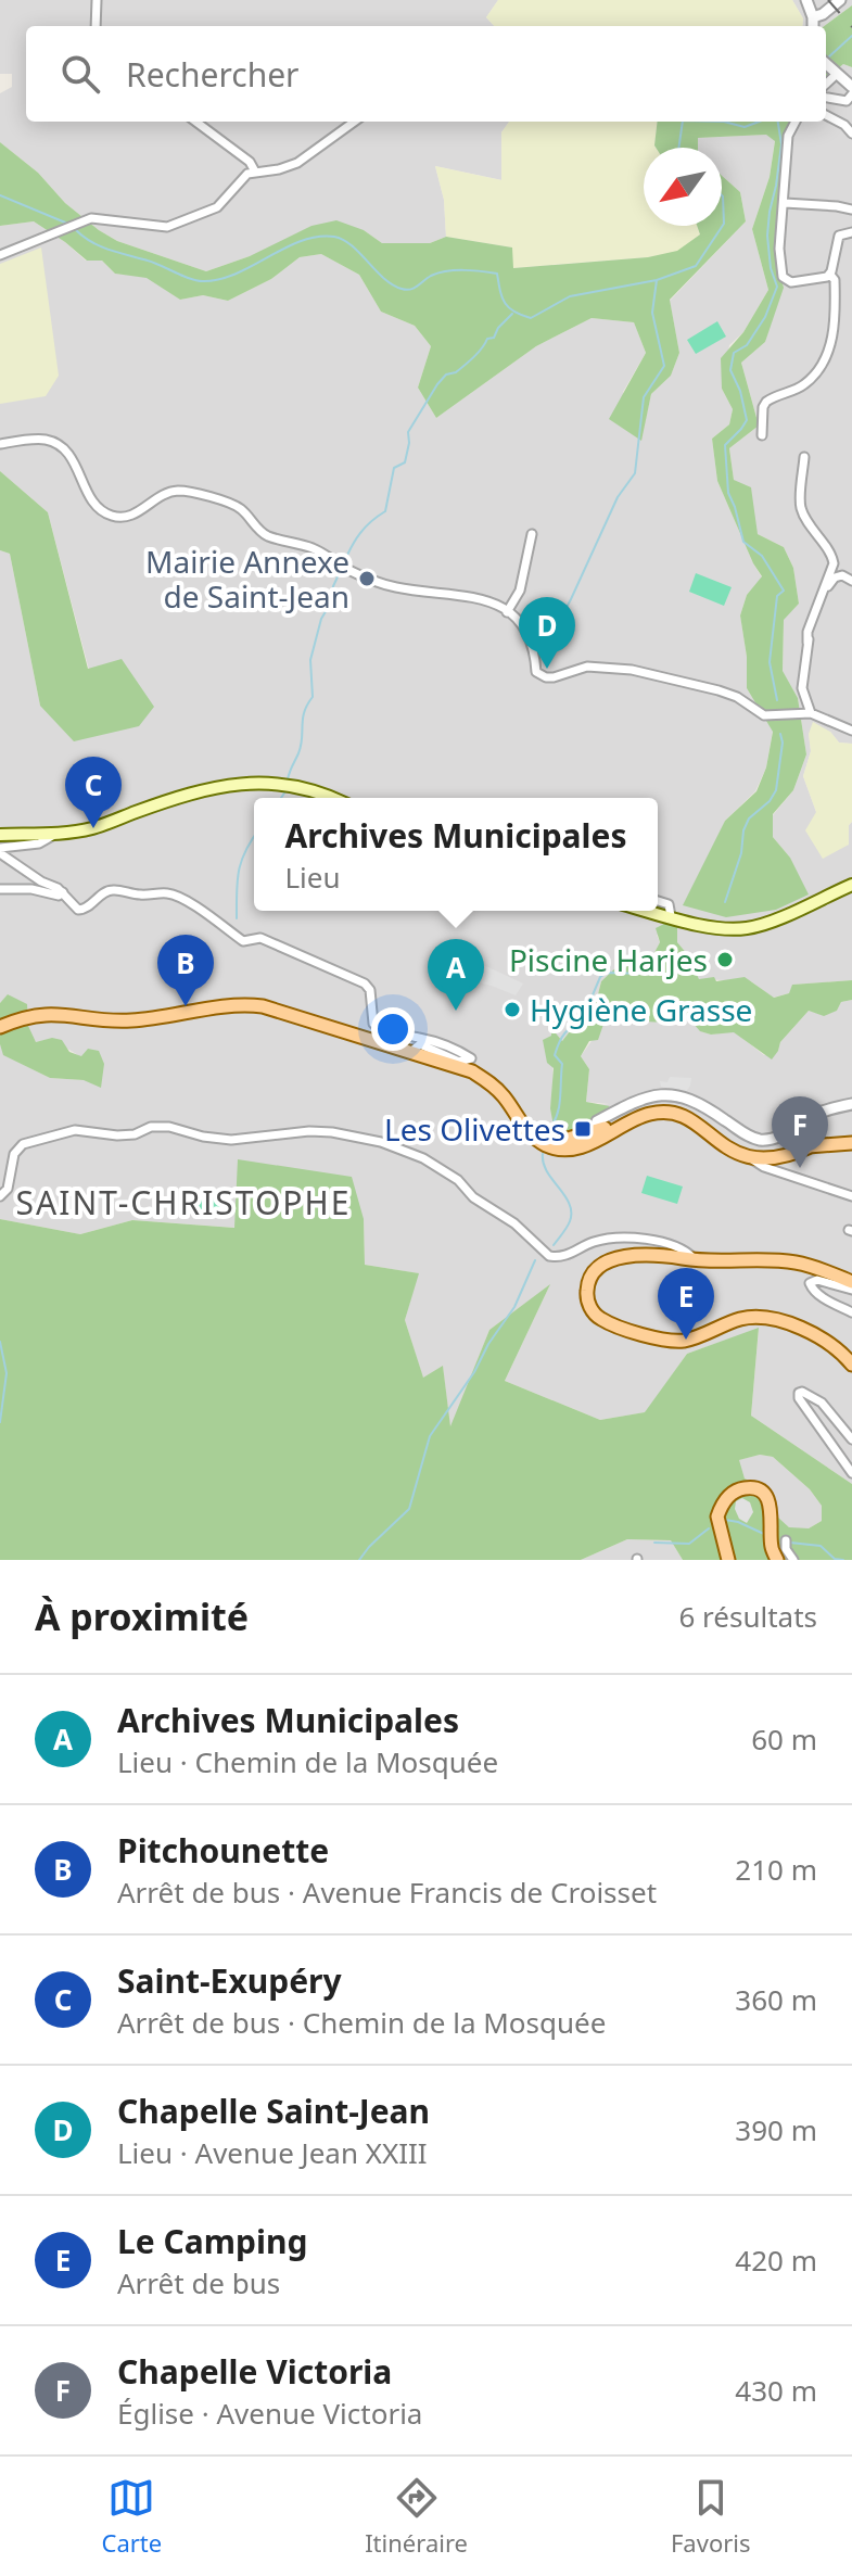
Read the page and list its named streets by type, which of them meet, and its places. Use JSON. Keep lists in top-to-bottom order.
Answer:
{
  "districts": ["SAINT-CHRISTOPHE"],
  "places": {
    "other": ["Mairie Annexe de Saint-Jean", "Piscine Harjes", "Hygiène Grasse"],
    "transit": ["Les Olivettes"]
  },
  "north": "bottom left",
  "page": {
    "search": "Rechercher",
    "pins": [
      "D",
      "C",
      "B",
      "A",
      "F",
      "E"
    ],
    "popup": ["Archives Municipales", "Lieu"],
    "heading": ["À proximité", "6 résultats"],
    "list": [
      {
        "mark": "A",
        "name": "Archives Municipales",
        "note": "Lieu · Chemin de la Mosquée",
        "value": "60 m"
      },
      {
        "mark": "B",
        "name": "Pitchounette",
        "note": "Arrêt de bus · Avenue Francis de Croisset",
        "value": "210 m"
      },
      {
        "mark": "C",
        "name": "Saint-Exupéry",
        "note": "Arrêt de bus · Chemin de la Mosquée",
        "value": "360 m"
      },
      {
        "mark": "D",
        "name": "Chapelle Saint-Jean",
        "note": "Lieu · Avenue Jean XXIII",
        "value": "390 m"
      },
      {
        "mark": "E",
        "name": "Le Camping",
        "note": "Arrêt de bus",
        "value": "420 m"
      },
      {
        "mark": "F",
        "name": "Chapelle Victoria",
        "note": "Église · Avenue Victoria",
        "value": "430 m"
      }
    ],
    "nav": ["Carte", "Itinéraire", "Favoris"]
  }
}
